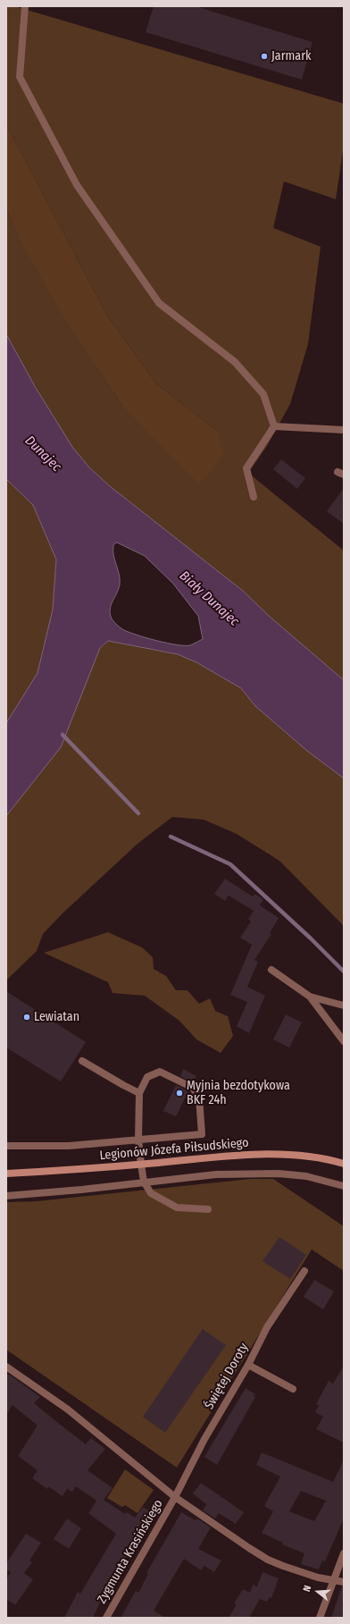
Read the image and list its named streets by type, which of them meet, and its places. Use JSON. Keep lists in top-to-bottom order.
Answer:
{
  "streets": {
    "street": ["Legionów Józefa Piłsudskiego", "Świętej Doroty", "Zygmunta Krasińskiego"]
  },
  "crossings": [
    ["Świętej Doroty", "Zygmunta Krasińskiego"]
  ],
  "water": ["Dunajec", "Biały Dunajec"],
  "places": ["Jarmark", "Lewiatan", "Myjnia bezdotykowa BKF 24h"],
  "north": "left"
}
